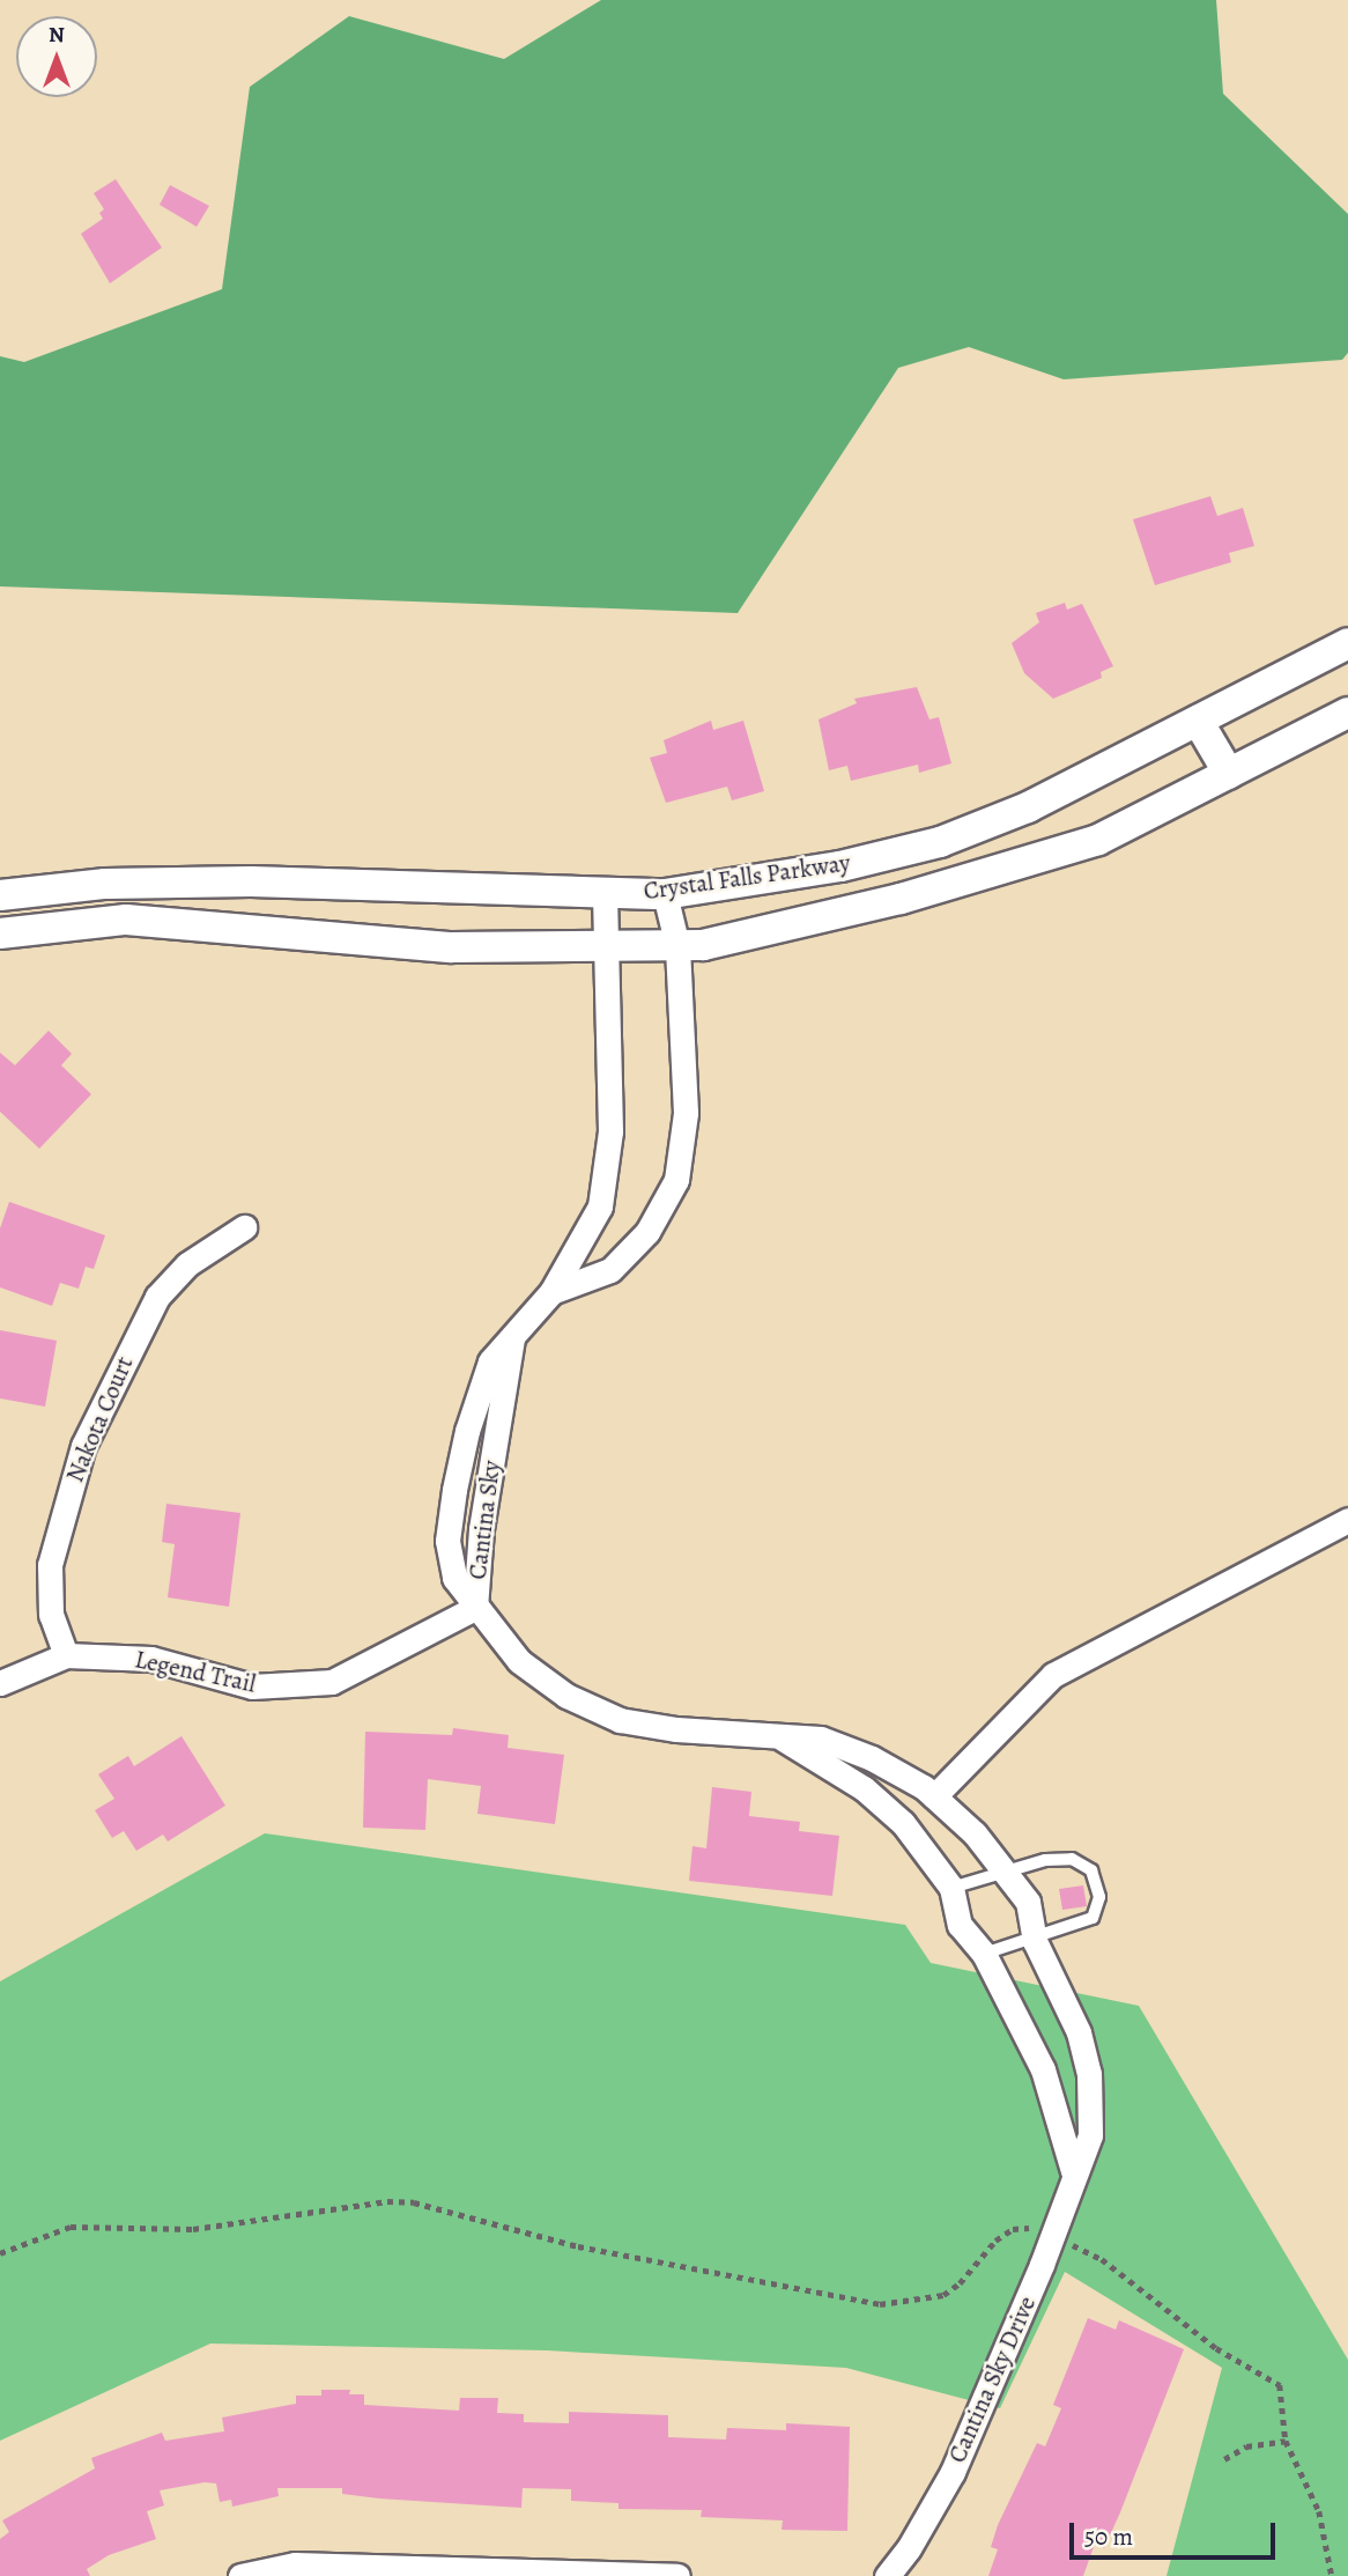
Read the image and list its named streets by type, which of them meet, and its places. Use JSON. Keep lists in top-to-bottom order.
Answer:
{
  "streets": {
    "street": [
      "Crystal Falls Parkway",
      "Nakota Court",
      "Cantina Sky",
      "Legend Trail",
      "Cantina Sky Drive"
    ]
  },
  "crossings": [
    ["Crystal Falls Parkway", "Cantina Sky"],
    ["Nakota Court", "Legend Trail"],
    ["Cantina Sky", "Legend Trail"],
    ["Cantina Sky", "Cantina Sky Drive"],
    ["Legend Trail", "Cantina Sky Drive"]
  ],
  "scale_bar": "50 m",
  "north": "top"
}
